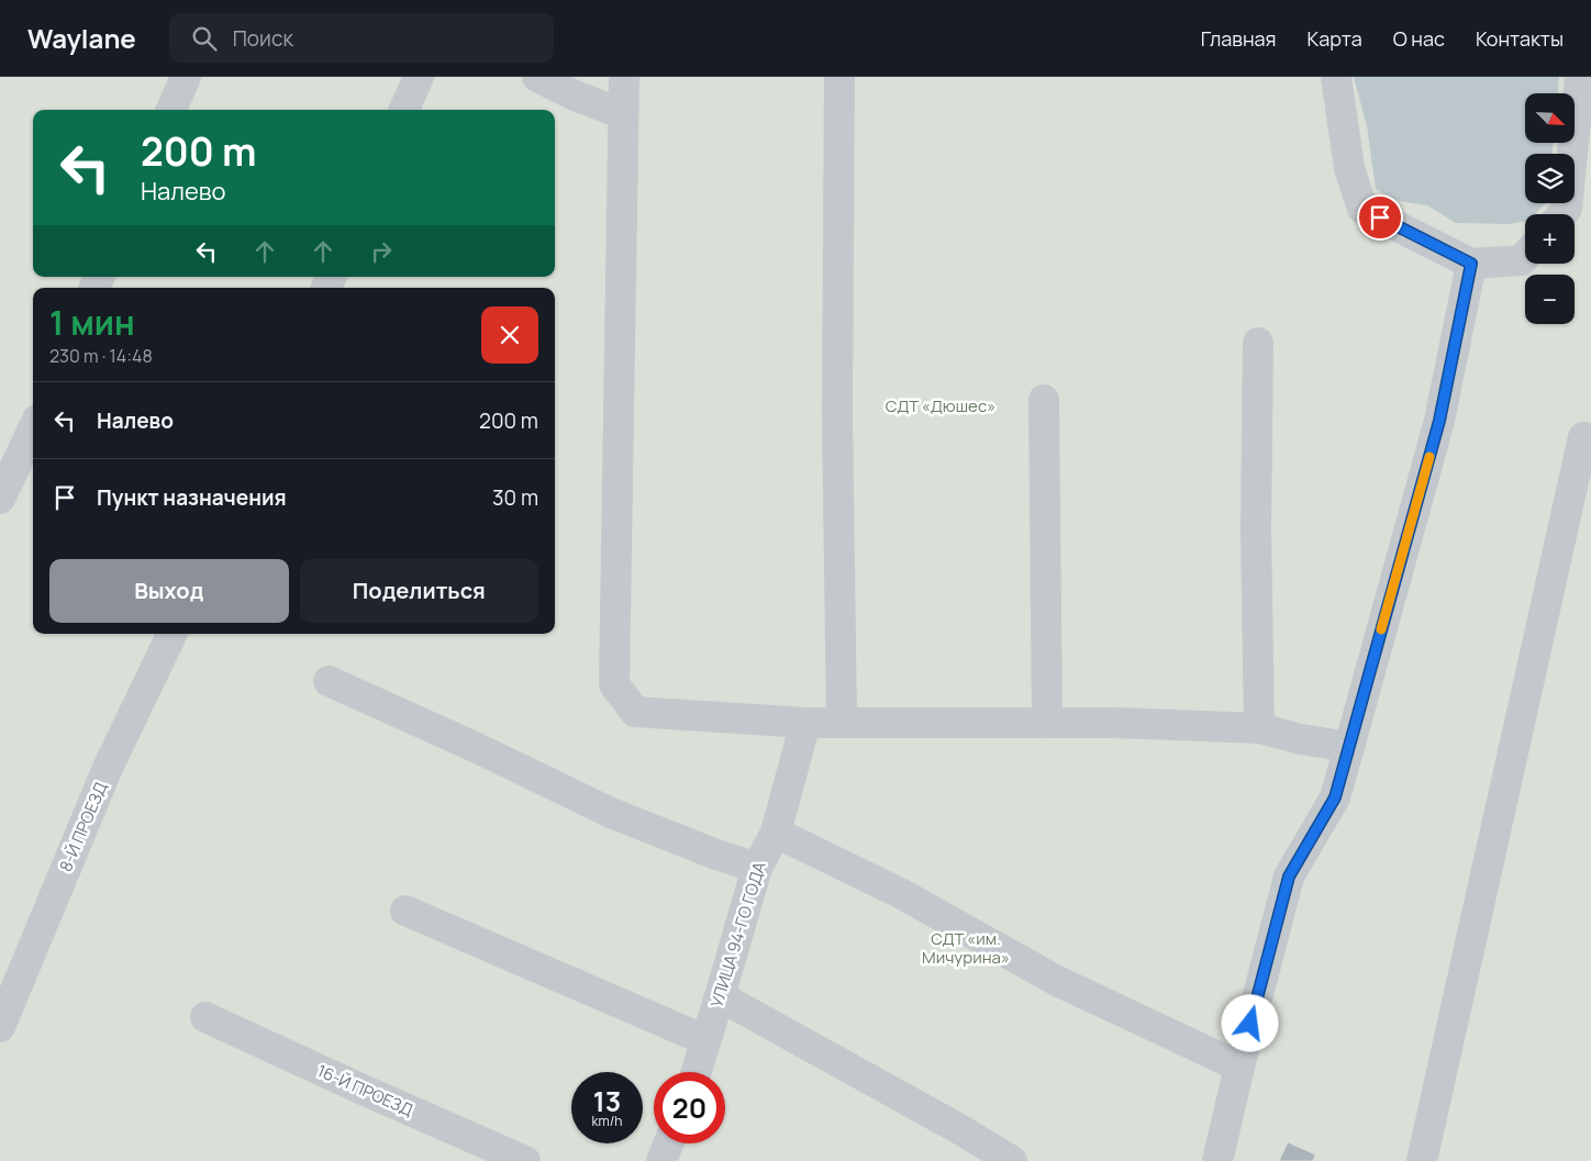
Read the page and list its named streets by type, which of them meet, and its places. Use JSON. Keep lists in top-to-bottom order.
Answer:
{
  "streets": {
    "lane": ["8-Й ПРОЕЗД", "УЛИЦА 94-ГО ГОДА", "16-Й ПРОЕЗД"]
  },
  "parks": ["СДТ «Дюшес»", "СДТ «им. Мичурина»"],
  "north": "bottom right",
  "page": {
    "header": "Waylane",
    "search": "Поиск",
    "nav": [
      "Главная",
      "Карта",
      "О нас",
      "Контакты"
    ],
    "map_buttons": ["+", "−"],
    "turn": ["200 m", "Налево"],
    "heading": ["1 мин", "230 m · 14:48"],
    "list": [
      {
        "name": "Налево",
        "value": "200 m"
      },
      {
        "name": "Пункт назначения",
        "value": "30 m"
      }
    ],
    "buttons": ["Выход", "Поделиться"],
    "speed": "13 km/h",
    "limit": "20"
  }
}
